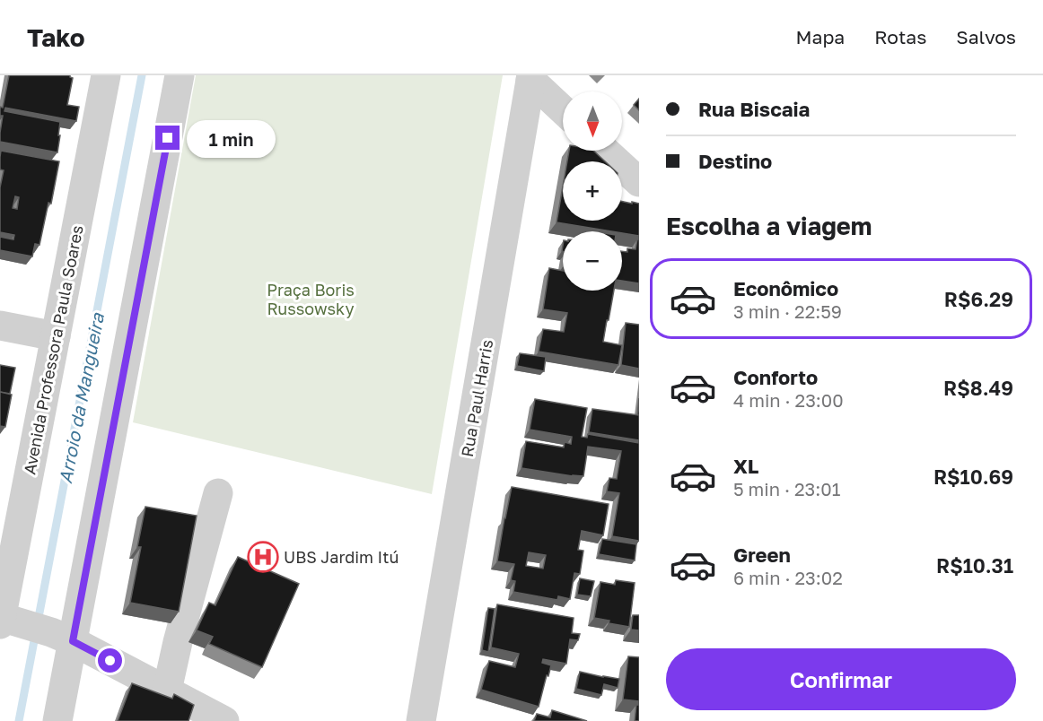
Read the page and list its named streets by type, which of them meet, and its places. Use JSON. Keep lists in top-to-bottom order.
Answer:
{
  "streets": {
    "street": ["Avenida Professora Paula Soares", "Rua Paul Harris"]
  },
  "water": ["Arroio da Mangueira"],
  "parks": ["Praça Boris Russowsky"],
  "places": {
    "hospital": ["UBS Jardim Itú"]
  },
  "north": "bottom",
  "page": {
    "header": "Tako",
    "nav": ["Mapa", "Rotas", "Salvos"],
    "banner": ["Rua Biscaia", "Destino"],
    "map_buttons": ["+", "−"],
    "bubble": "1 min",
    "heading": "Escolha a viagem",
    "list": [
      {
        "name": "Econômico",
        "note": "3 min · 22:59",
        "value": "R$6.29"
      },
      {
        "name": "Conforto",
        "note": "4 min · 23:00",
        "value": "R$8.49"
      },
      {
        "name": "XL",
        "note": "5 min · 23:01",
        "value": "R$10.69"
      },
      {
        "name": "Green",
        "note": "6 min · 23:02",
        "value": "R$10.31"
      }
    ],
    "buttons": "Confirmar"
  }
}
